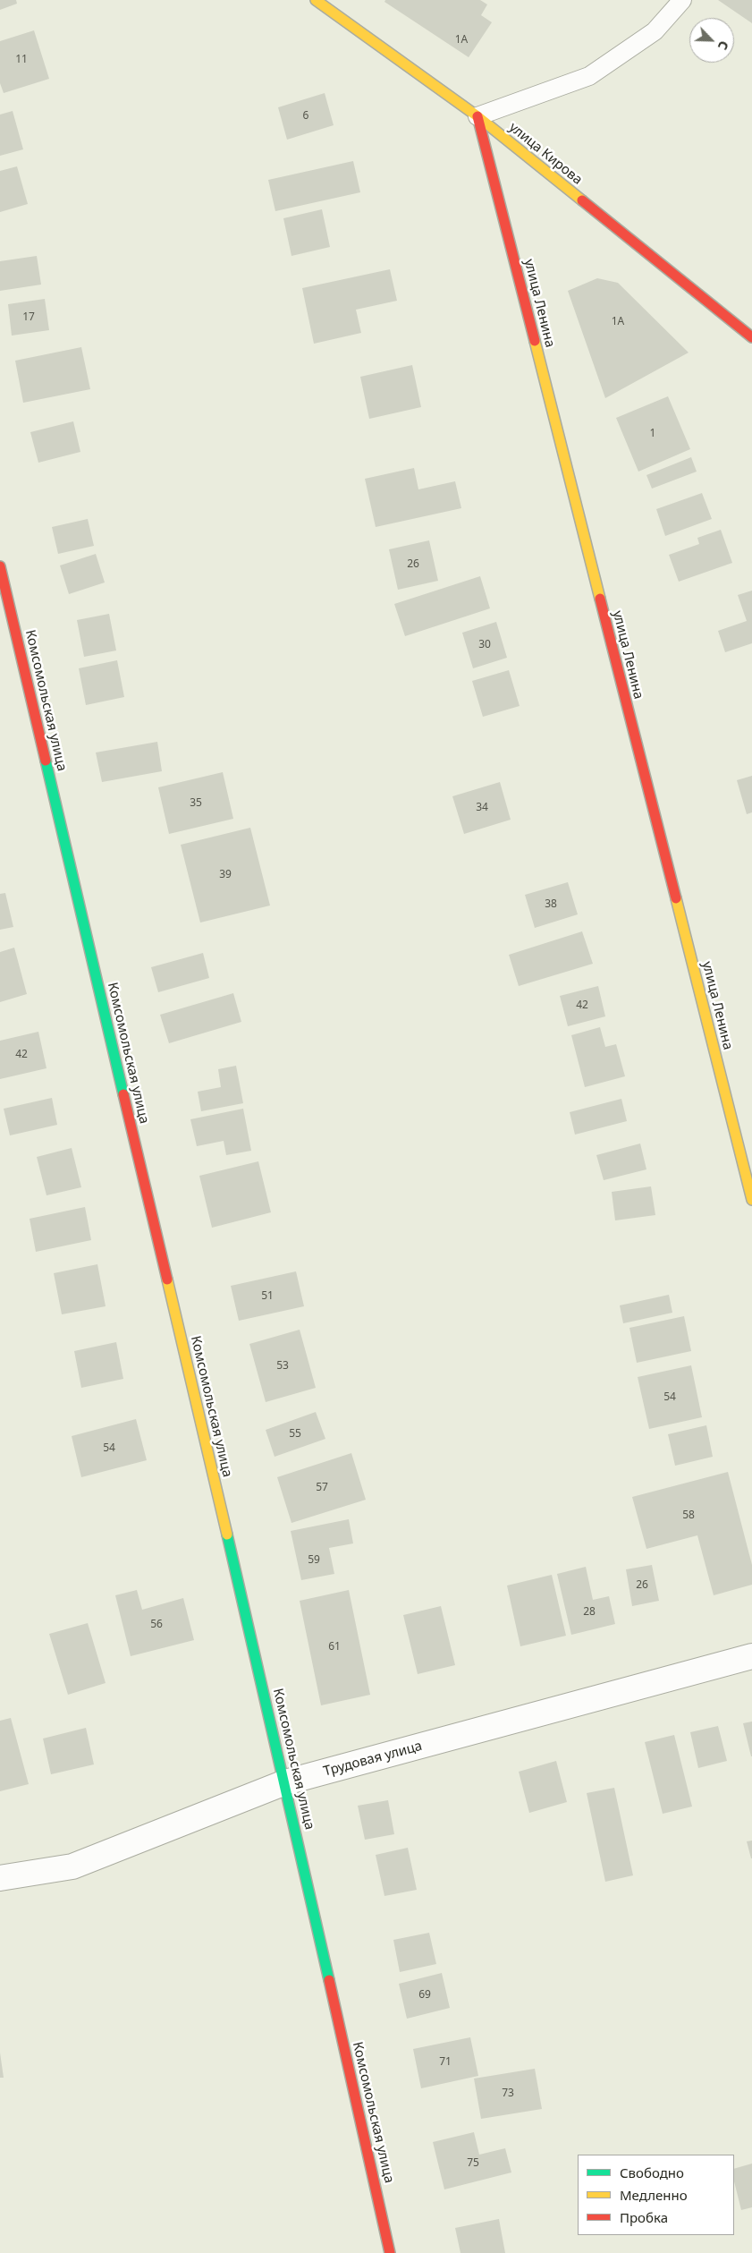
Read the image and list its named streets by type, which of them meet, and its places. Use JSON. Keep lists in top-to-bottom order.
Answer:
{
  "streets": {
    "street": [
      "улица Кирова",
      "улица Ленина",
      "Комсомольская улица",
      "Трудовая улица"
    ]
  },
  "crossings": [
    ["улица Кирова", "улица Ленина"],
    ["Комсомольская улица", "Трудовая улица"]
  ],
  "house_numbers": [
    "1A",
    "11",
    "6",
    "17",
    "1A",
    "1",
    "26",
    "30",
    "35",
    "34",
    "39",
    "38",
    "42",
    "42",
    "51",
    "53",
    "54",
    "55",
    "54",
    "57",
    "58",
    "59",
    "26",
    "28",
    "56",
    "61",
    "69",
    "71",
    "73",
    "75"
  ],
  "legend": ["Свободно", "Медленно", "Пробка"],
  "north": "bottom right"
}
